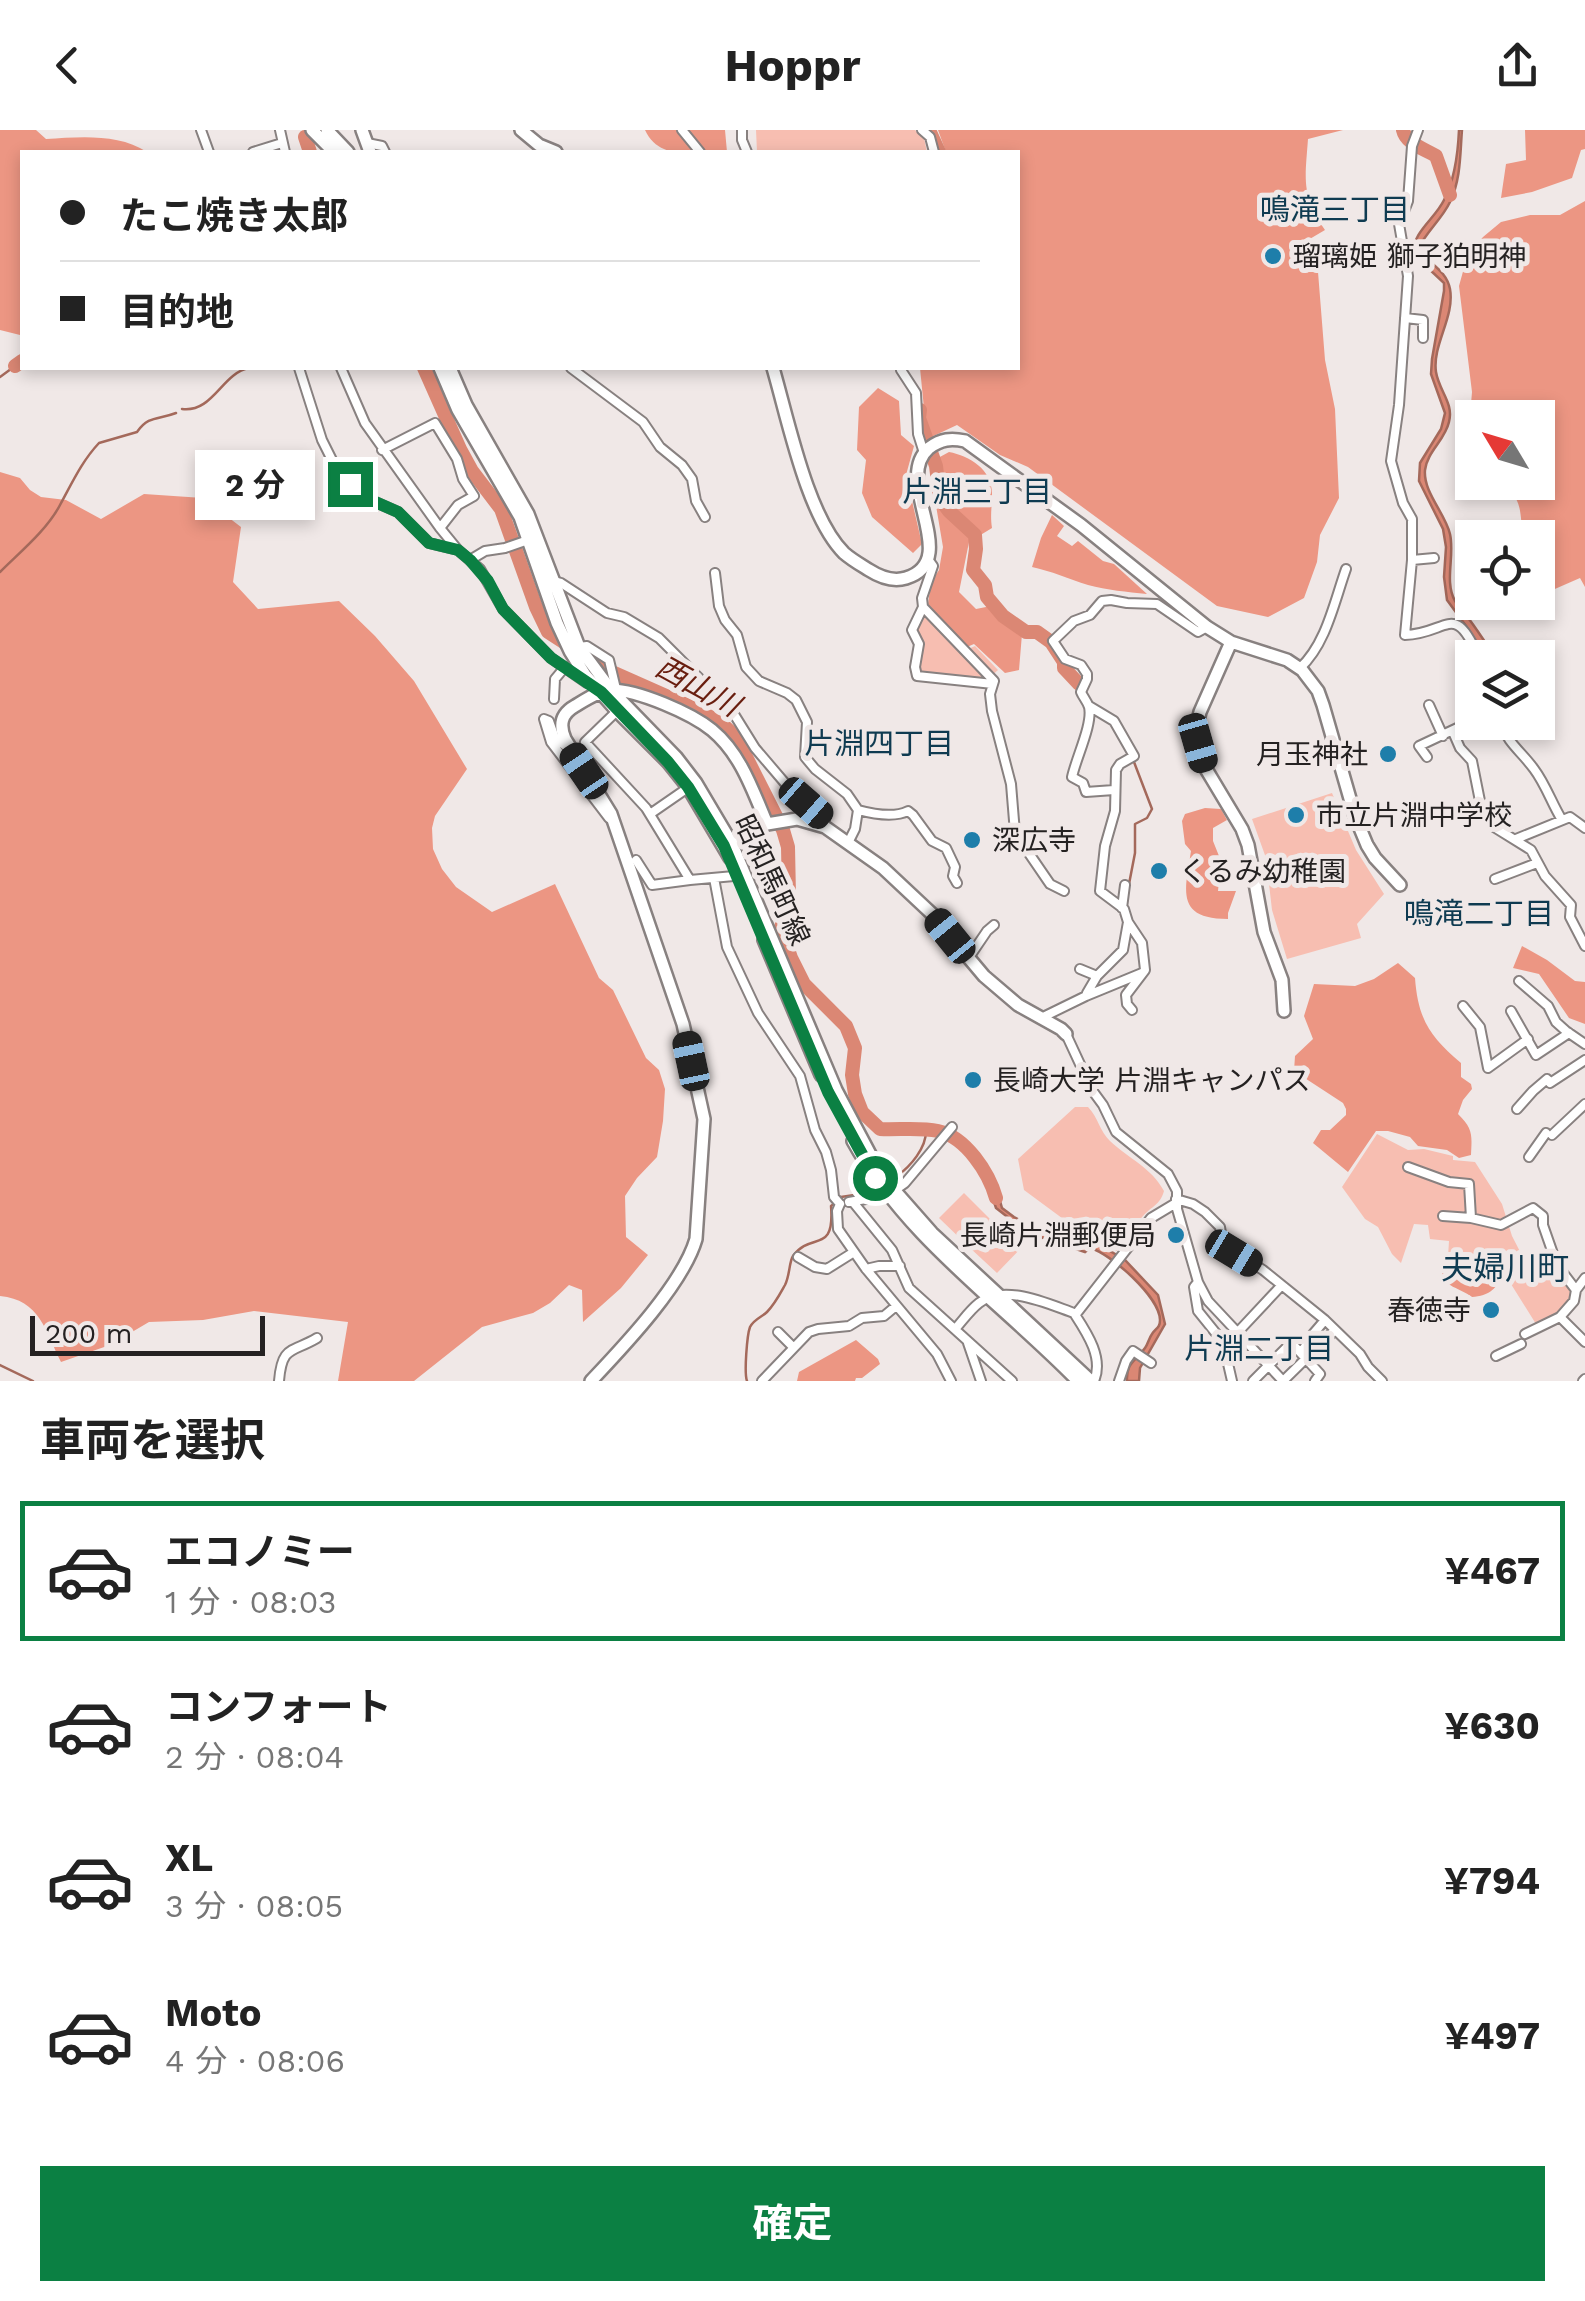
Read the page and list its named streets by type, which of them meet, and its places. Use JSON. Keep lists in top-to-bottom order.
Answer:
{
  "streets": {
    "street": ["昭和馬町線"]
  },
  "districts": [
    "鳴滝三丁目",
    "片淵三丁目",
    "片淵四丁目",
    "鳴滝二丁目",
    "夫婦川町",
    "片淵二丁目"
  ],
  "water": ["西山川"],
  "places": [
    "瑠璃姫 獅子狛明神",
    "月玉神社",
    "市立片淵中学校",
    "深広寺",
    "くるみ幼稚園",
    "長崎大学 片淵キャンパス",
    "長崎片淵郵便局",
    "春徳寺"
  ],
  "scale_bar": "200 m",
  "north": "top left",
  "page": {
    "header": "Hoppr",
    "banner": ["たこ焼き太郎", "目的地"],
    "bubble": "2 分",
    "scale": "200 m",
    "heading": "車両を選択",
    "list": [
      {
        "name": "エコノミー",
        "note": "1 分 · 08:03",
        "value": "¥467"
      },
      {
        "name": "コンフォート",
        "note": "2 分 · 08:04",
        "value": "¥630"
      },
      {
        "name": "XL",
        "note": "3 分 · 08:05",
        "value": "¥794"
      },
      {
        "name": "Moto",
        "note": "4 分 · 08:06",
        "value": "¥497"
      }
    ],
    "buttons": "確定"
  }
}
